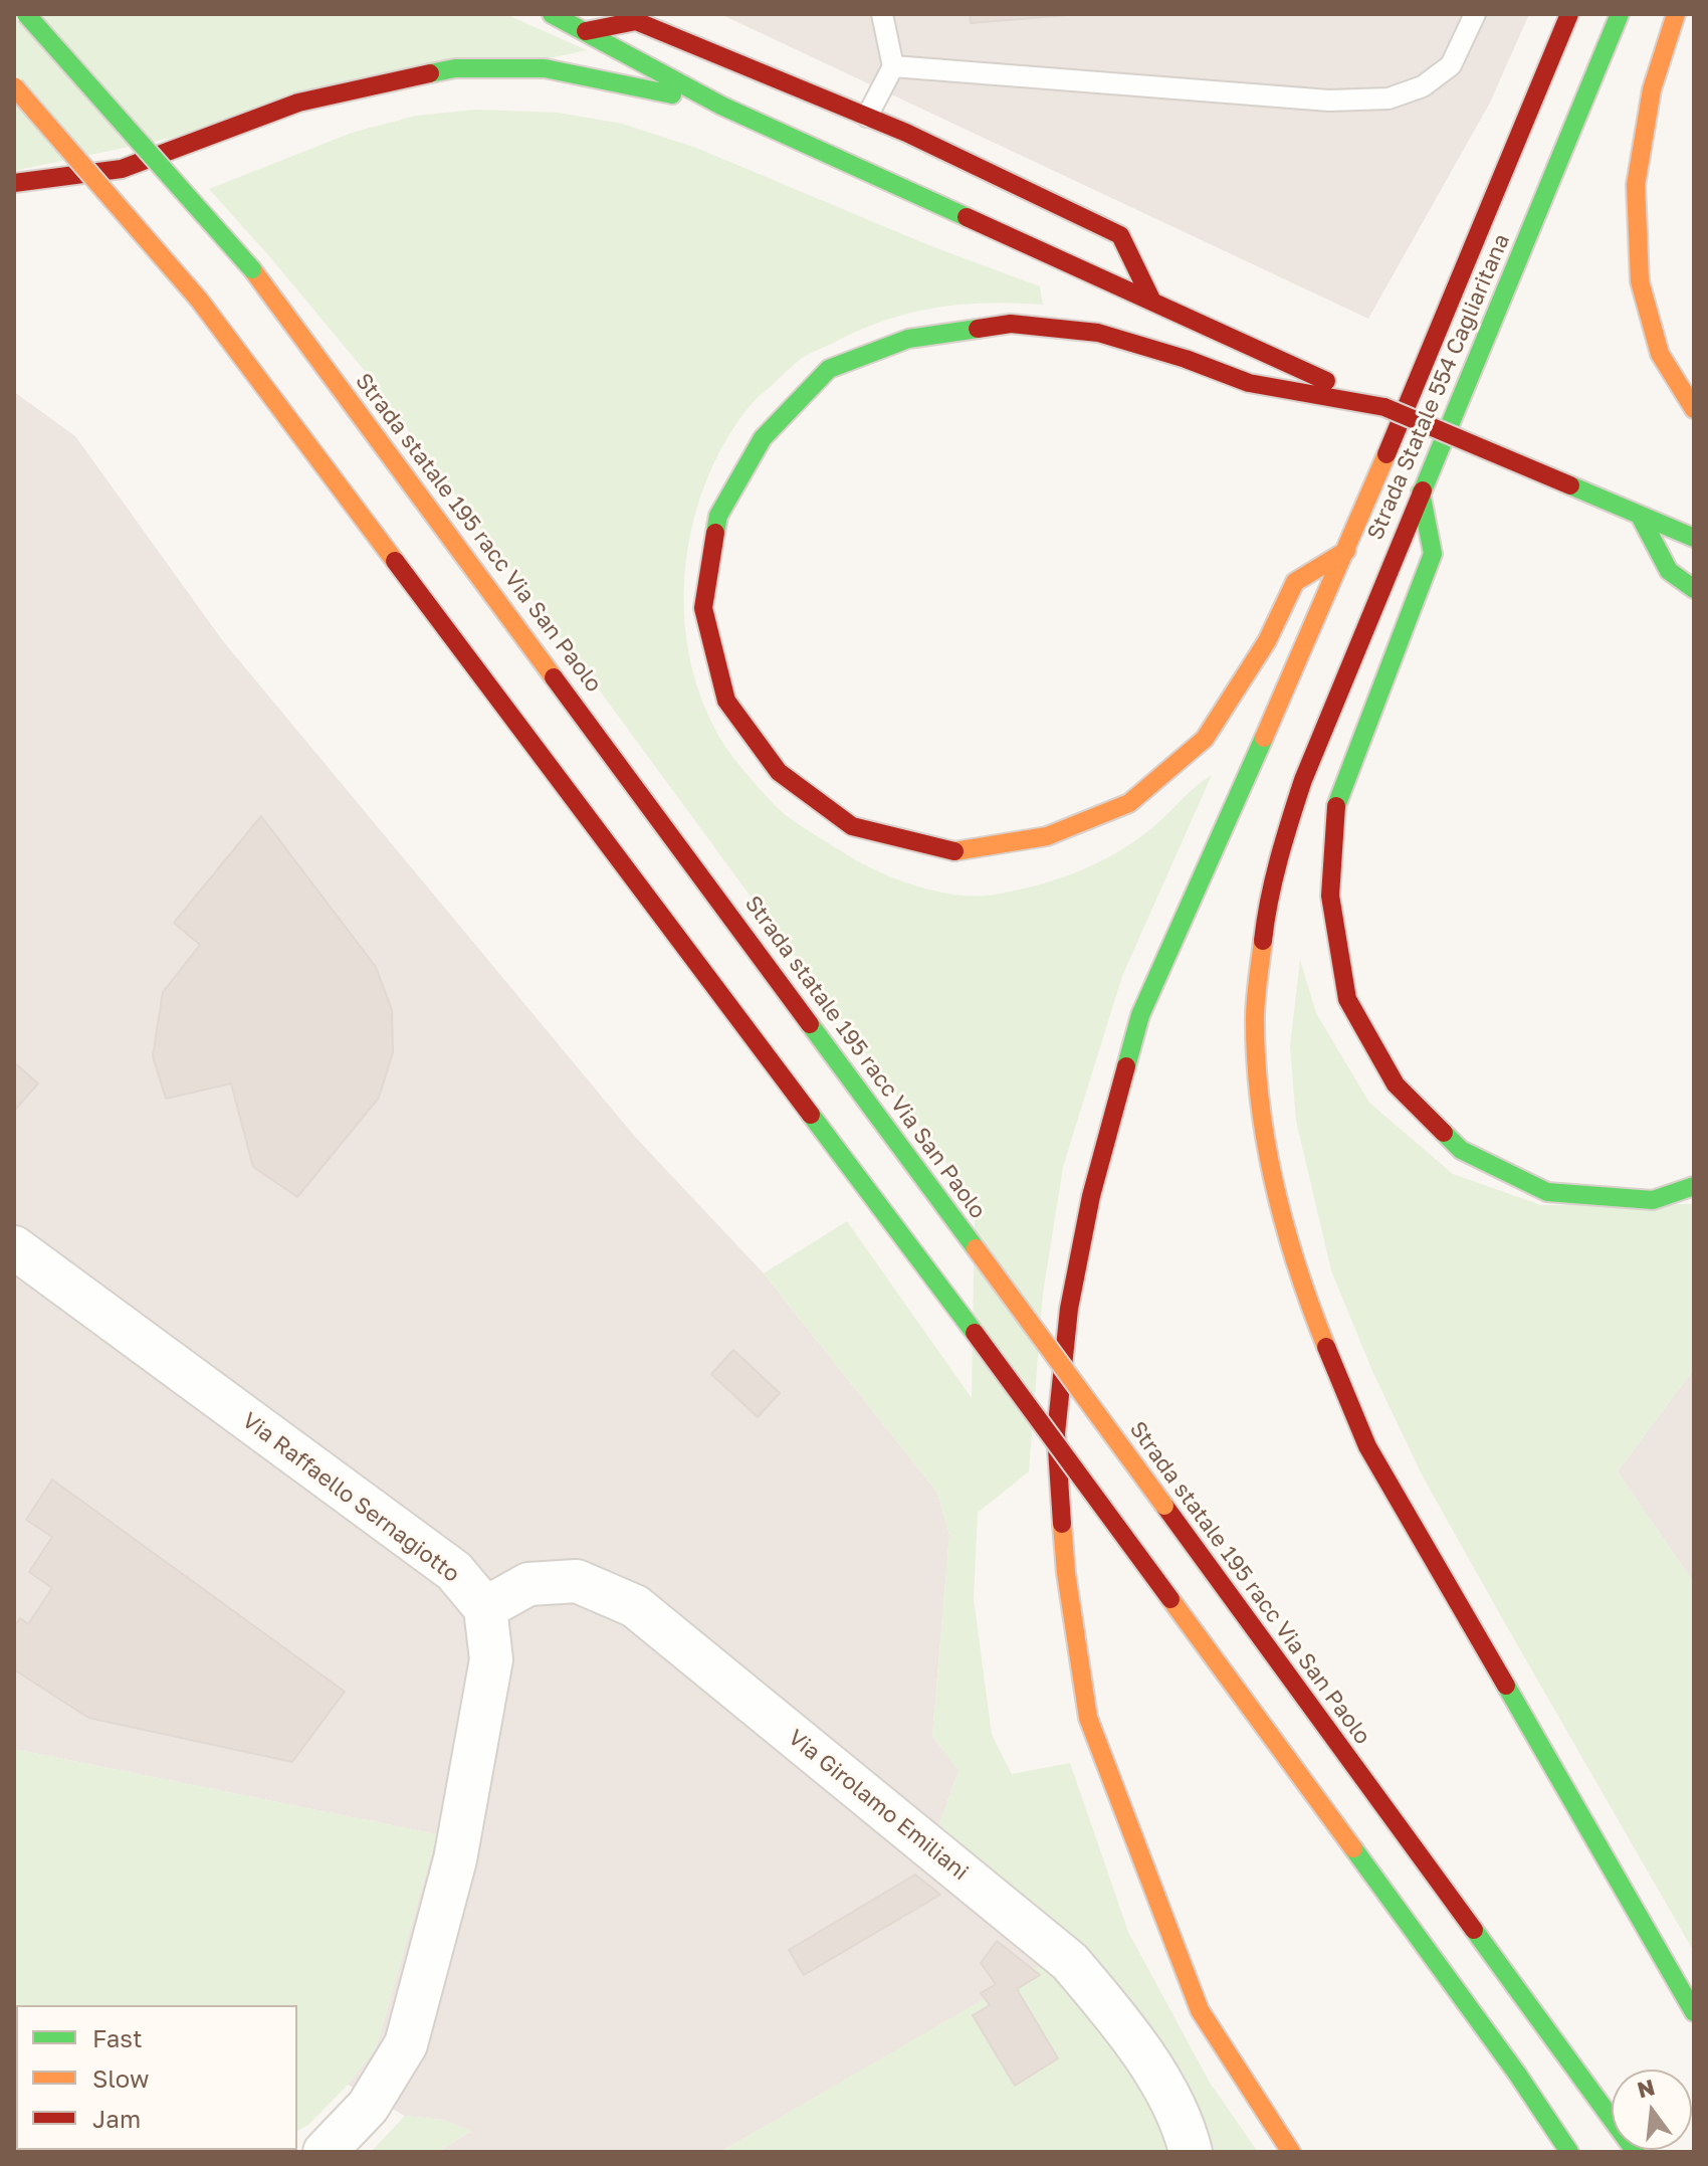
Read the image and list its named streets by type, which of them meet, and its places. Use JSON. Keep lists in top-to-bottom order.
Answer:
{
  "streets": {
    "highway": ["Strada Statale 554 Cagliaritana", "Strada statale 195 racc Via San Paolo"],
    "street": ["Via Raffaello Sernagiotto", "Via Girolamo Emiliani"]
  },
  "crossings": [
    ["Via Raffaello Sernagiotto", "Via Girolamo Emiliani"]
  ],
  "legend": ["Fast", "Slow", "Jam"],
  "north": "top"
}
